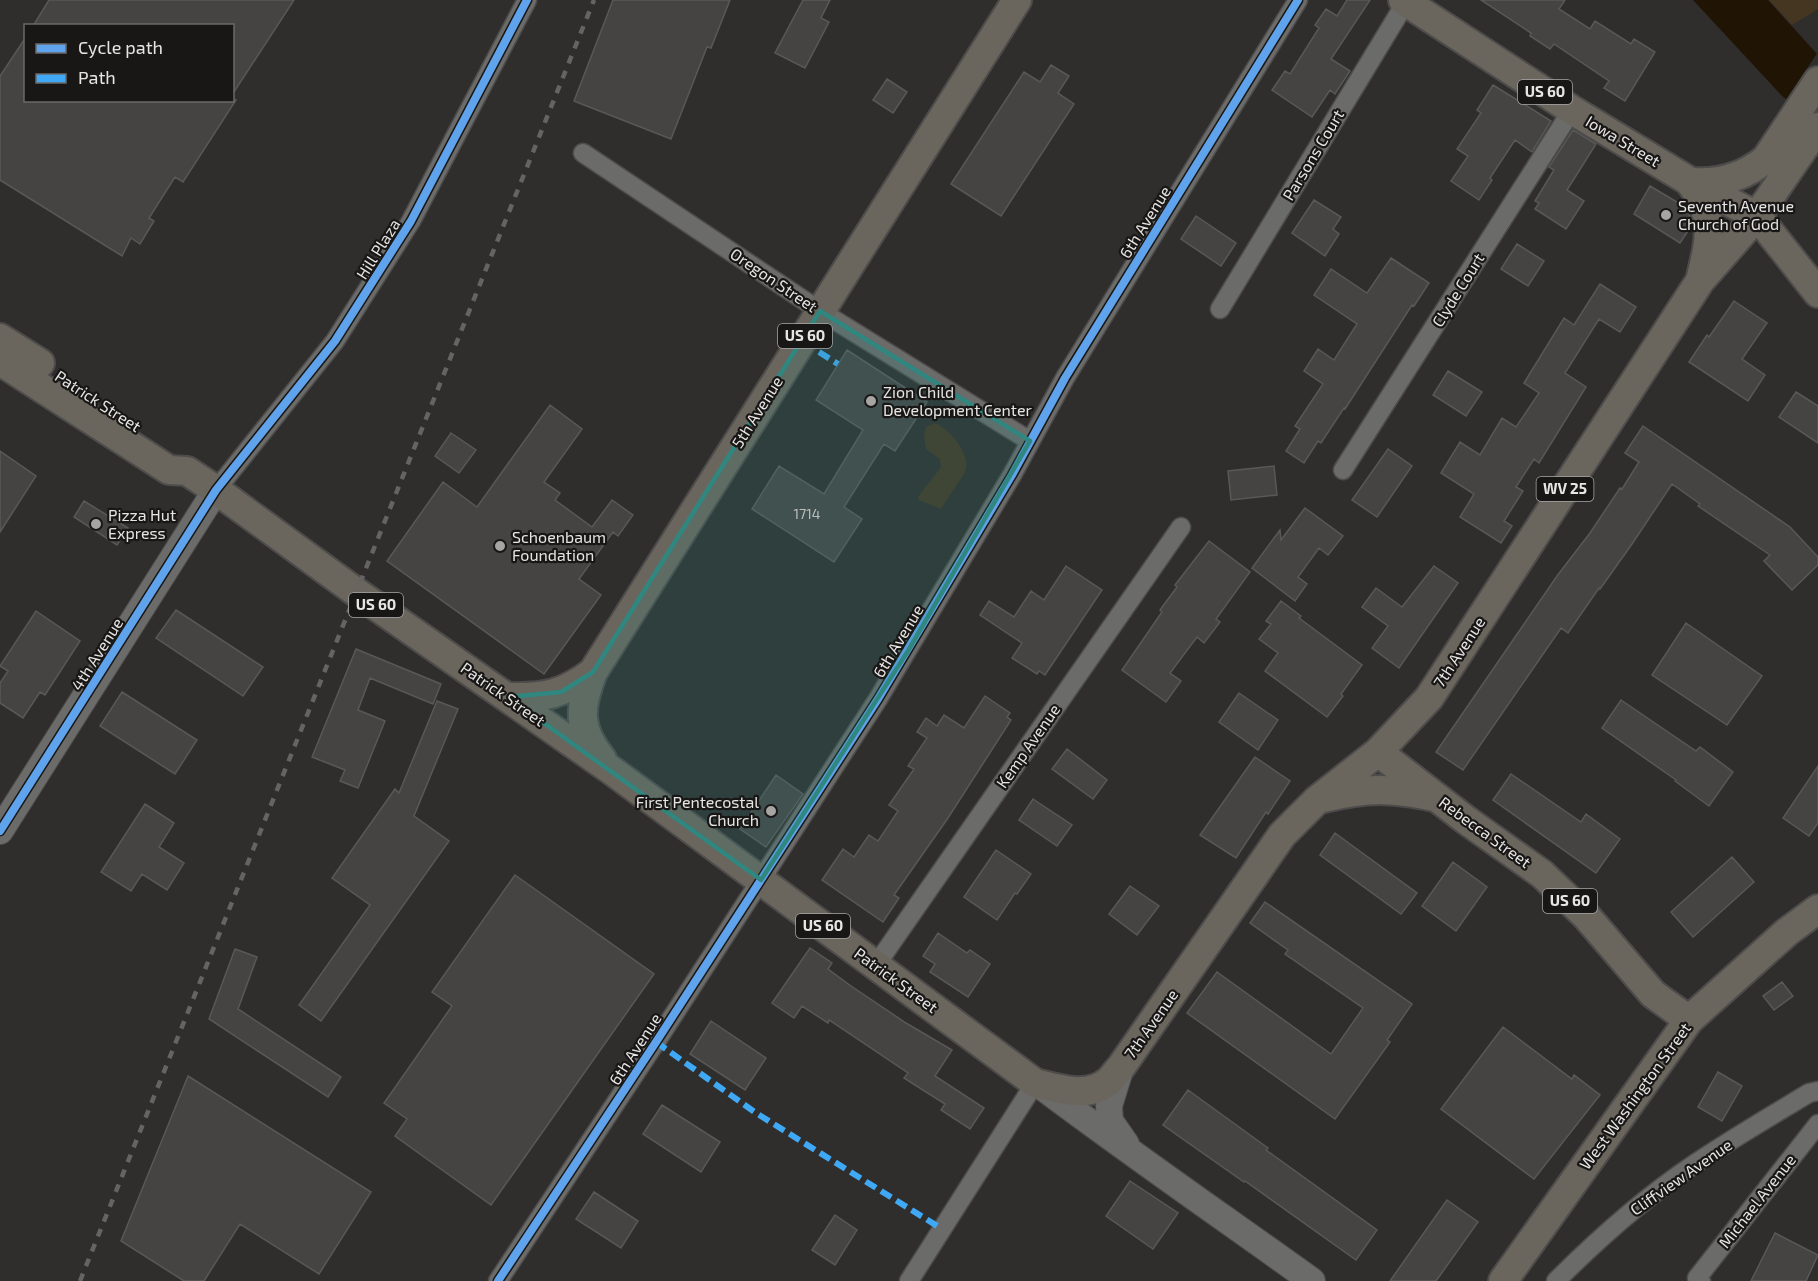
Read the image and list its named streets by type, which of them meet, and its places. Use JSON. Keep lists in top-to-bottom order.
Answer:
{
  "streets": {
    "main road": [
      "US 60",
      "Iowa Street",
      "Patrick Street",
      "5th Avenue",
      "WV 25",
      "7th Avenue",
      "Rebecca Street",
      "West Washington Street"
    ],
    "street": [
      "Parsons Court",
      "6th Avenue",
      "Hill Plaza",
      "Oregon Street",
      "Clyde Court",
      "4th Avenue",
      "Kemp Avenue",
      "Cliffview Avenue",
      "Michael Avenue"
    ]
  },
  "crossings": [
    ["US 60", "Iowa Street"],
    ["US 60", "Patrick Street"],
    ["US 60", "5th Avenue"],
    ["US 60", "7th Avenue"],
    ["US 60", "Rebecca Street"],
    ["Iowa Street", "Parsons Court"],
    ["Iowa Street", "Clyde Court"],
    ["Iowa Street", "7th Avenue"],
    ["6th Avenue", "Oregon Street"],
    ["6th Avenue", "Patrick Street"],
    ["Hill Plaza", "Patrick Street"],
    ["Hill Plaza", "4th Avenue"],
    ["Oregon Street", "5th Avenue"],
    ["Patrick Street", "7th Avenue"],
    ["Patrick Street", "4th Avenue"],
    ["Patrick Street", "Kemp Avenue"],
    ["7th Avenue", "Rebecca Street"],
    ["Rebecca Street", "West Washington Street"]
  ],
  "places": [
    "Seventh Avenue Church of God",
    "Zion Child Development Center",
    "Pizza Hut Express",
    "Schoenbaum Foundation",
    "First Pentecostal Church"
  ],
  "house_numbers": ["1714"],
  "legend": ["Cycle path", "Path"]
}
